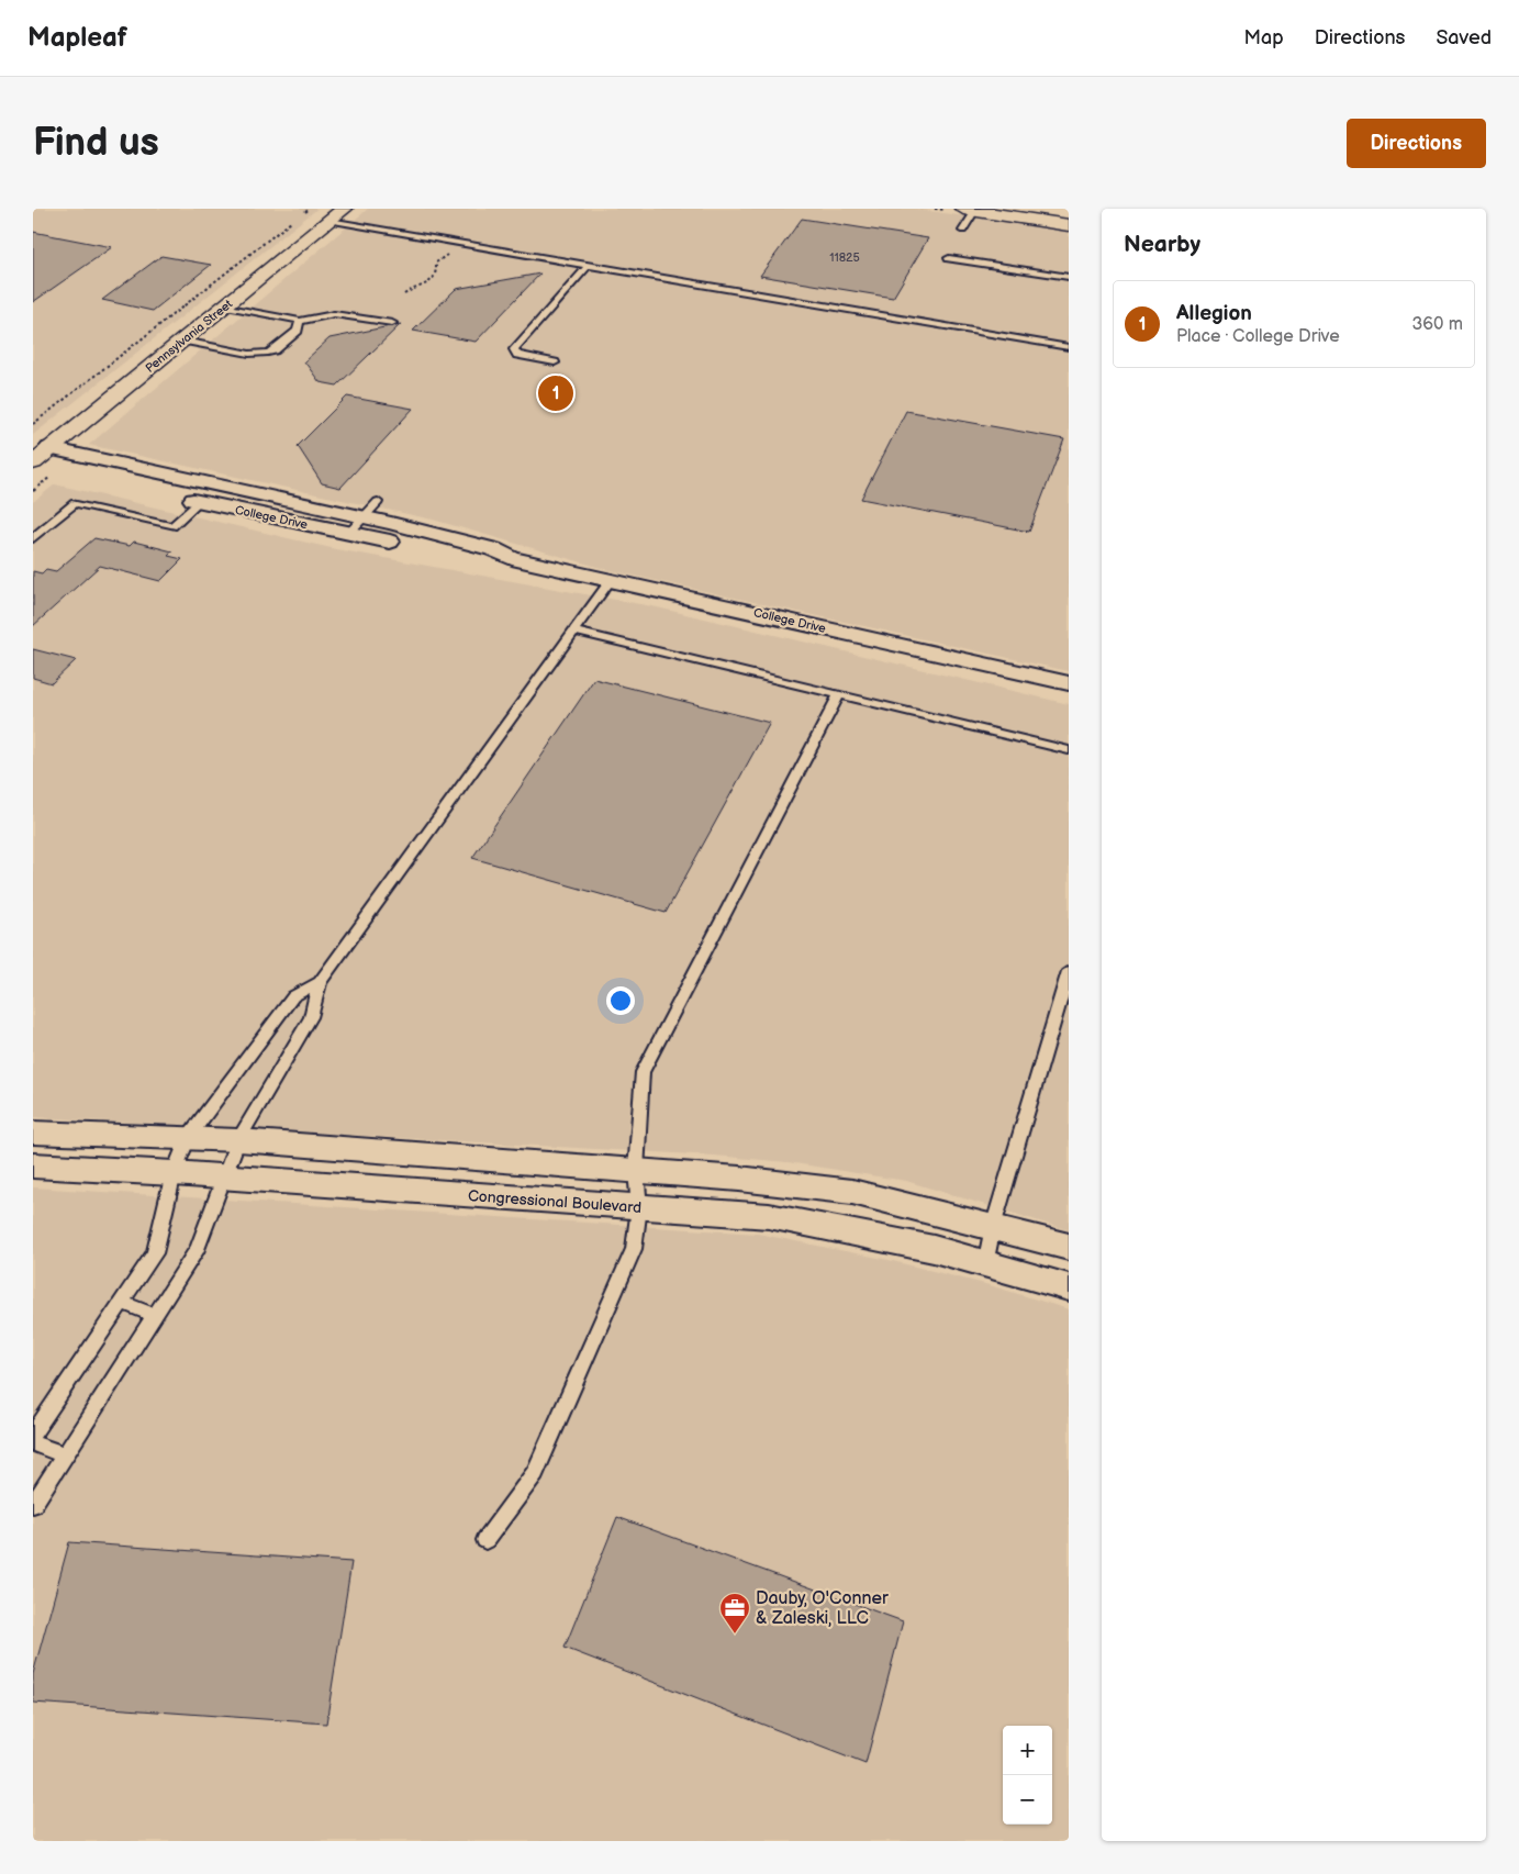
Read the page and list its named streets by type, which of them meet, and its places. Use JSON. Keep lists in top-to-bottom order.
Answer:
{
  "streets": {
    "main road": ["Pennsylvania Street"],
    "street": ["College Drive", "Congressional Boulevard"]
  },
  "crossings": [
    ["Pennsylvania Street", "College Drive"]
  ],
  "places": {
    "office": ["Dauby, O'Conner & Zaleski, LLC"]
  },
  "house_numbers": ["11825"],
  "page": {
    "header": "Mapleaf",
    "nav": ["Map", "Directions", "Saved"],
    "buttons": "Directions",
    "title": "Find us",
    "heading": "Nearby",
    "list": [
      {
        "mark": "1",
        "name": "Allegion",
        "note": "Place · College Drive",
        "value": "360 m"
      }
    ],
    "pins": "1",
    "map_buttons": ["+", "−"]
  }
}
